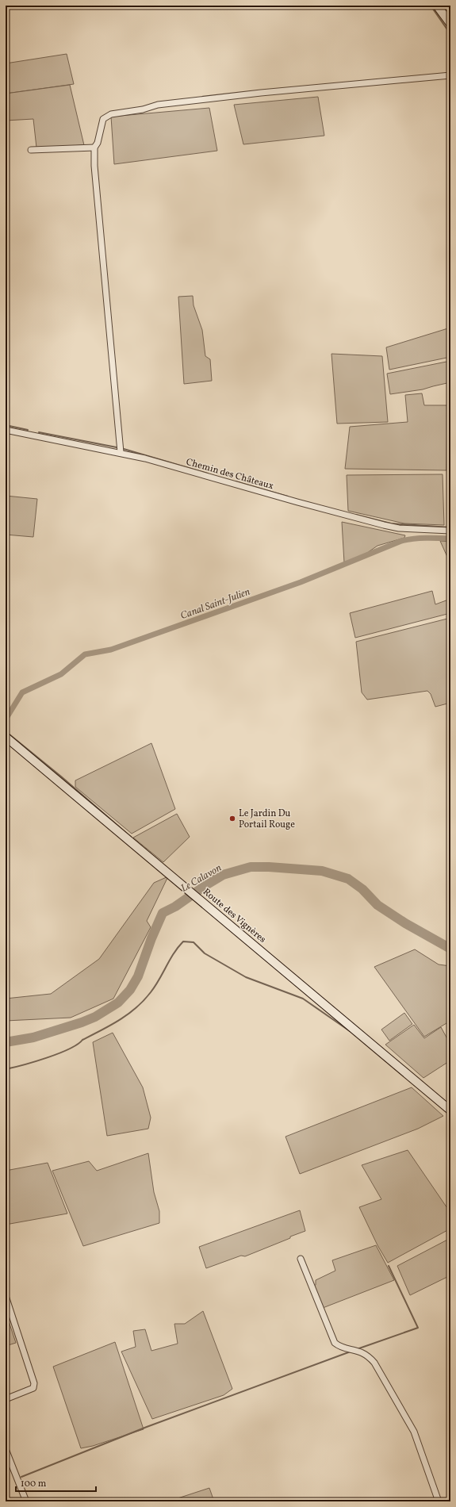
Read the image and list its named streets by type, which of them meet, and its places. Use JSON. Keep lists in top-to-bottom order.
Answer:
{
  "streets": {
    "street": ["Chemin des Châteaux", "Route des Vignères"]
  },
  "water": ["Canal Saint-Julien", "Le Calavon"],
  "places": ["Le Jardin Du Portail Rouge"],
  "scale_bar": "100 m"
}
